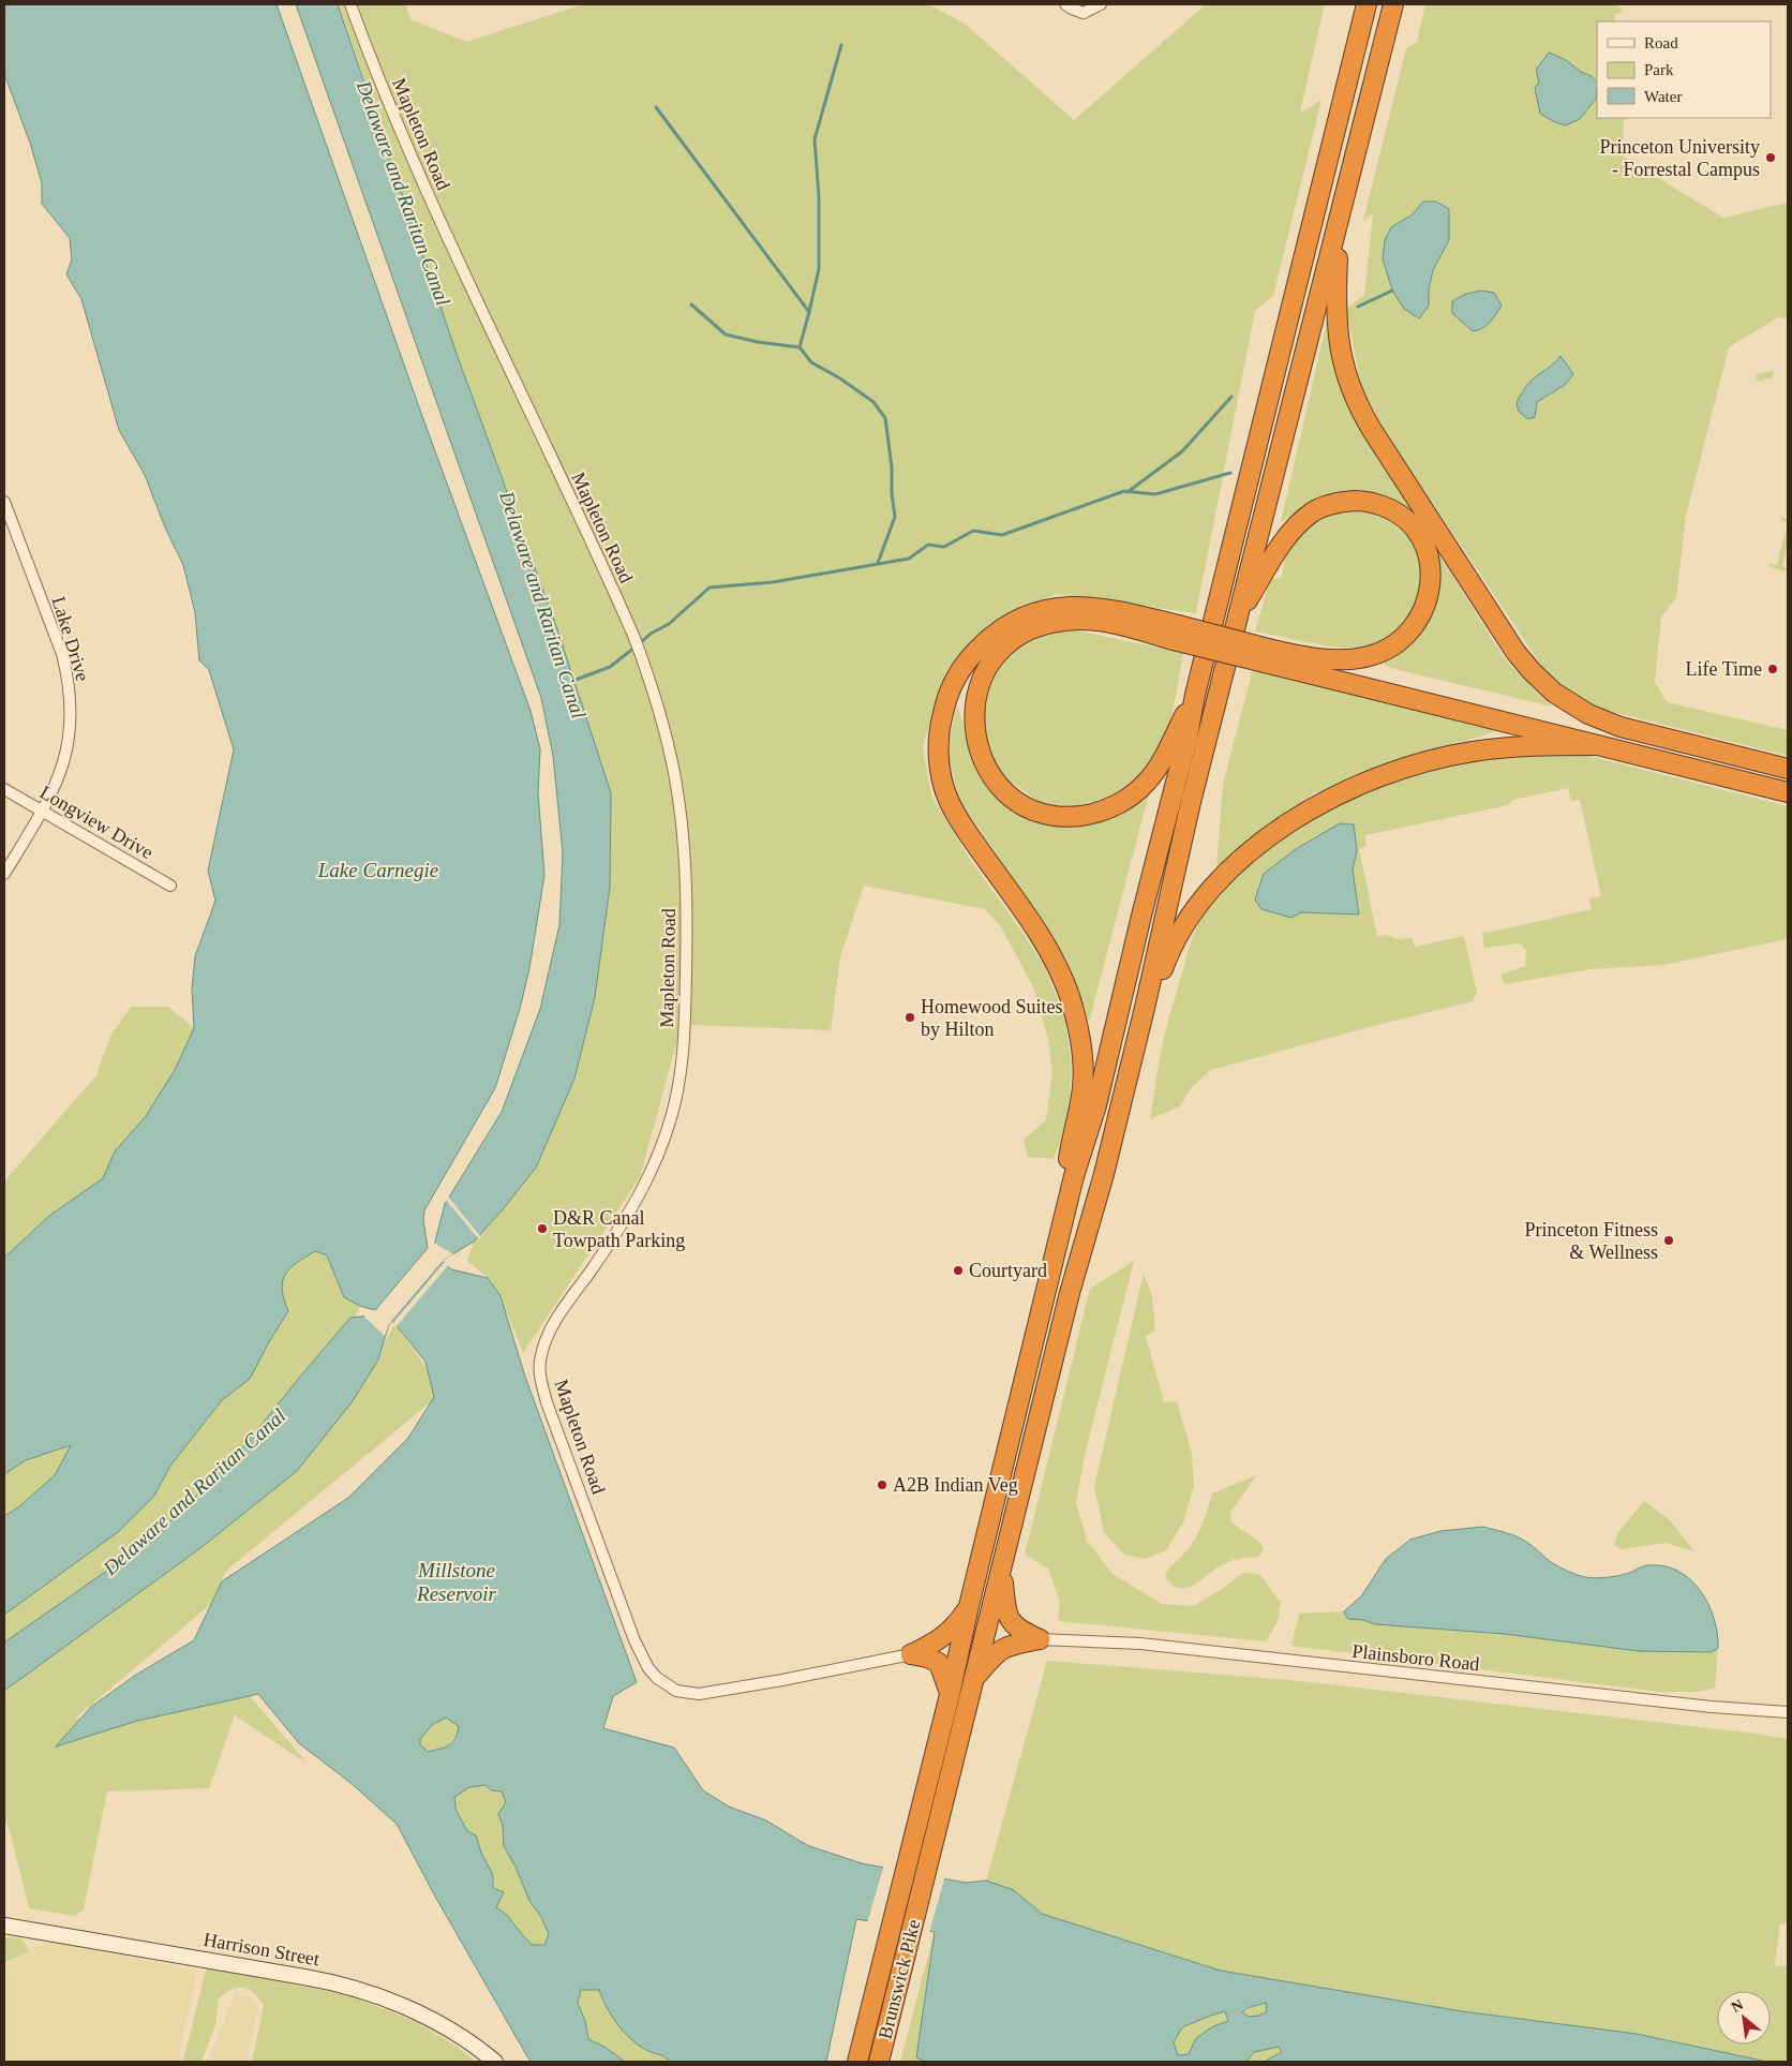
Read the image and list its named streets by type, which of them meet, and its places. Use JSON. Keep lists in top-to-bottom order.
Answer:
{
  "streets": {
    "highway": ["Brunswick Pike"],
    "street": [
      "Mapleton Road",
      "Lake Drive",
      "Longview Drive",
      "Plainsboro Road",
      "Harrison Street"
    ]
  },
  "crossings": [
    ["Lake Drive", "Longview Drive"]
  ],
  "water": ["Delaware and Raritan Canal", "Lake Carnegie", "Millstone Reservoir"],
  "places": [
    "Princeton University - Forrestal Campus",
    "Life Time",
    "Homewood Suites by Hilton",
    "D&R Canal Towpath Parking",
    "Princeton Fitness & Wellness",
    "Courtyard",
    "A2B Indian Veg"
  ],
  "legend": ["Road", "Park", "Water"],
  "north": "top left"
}
